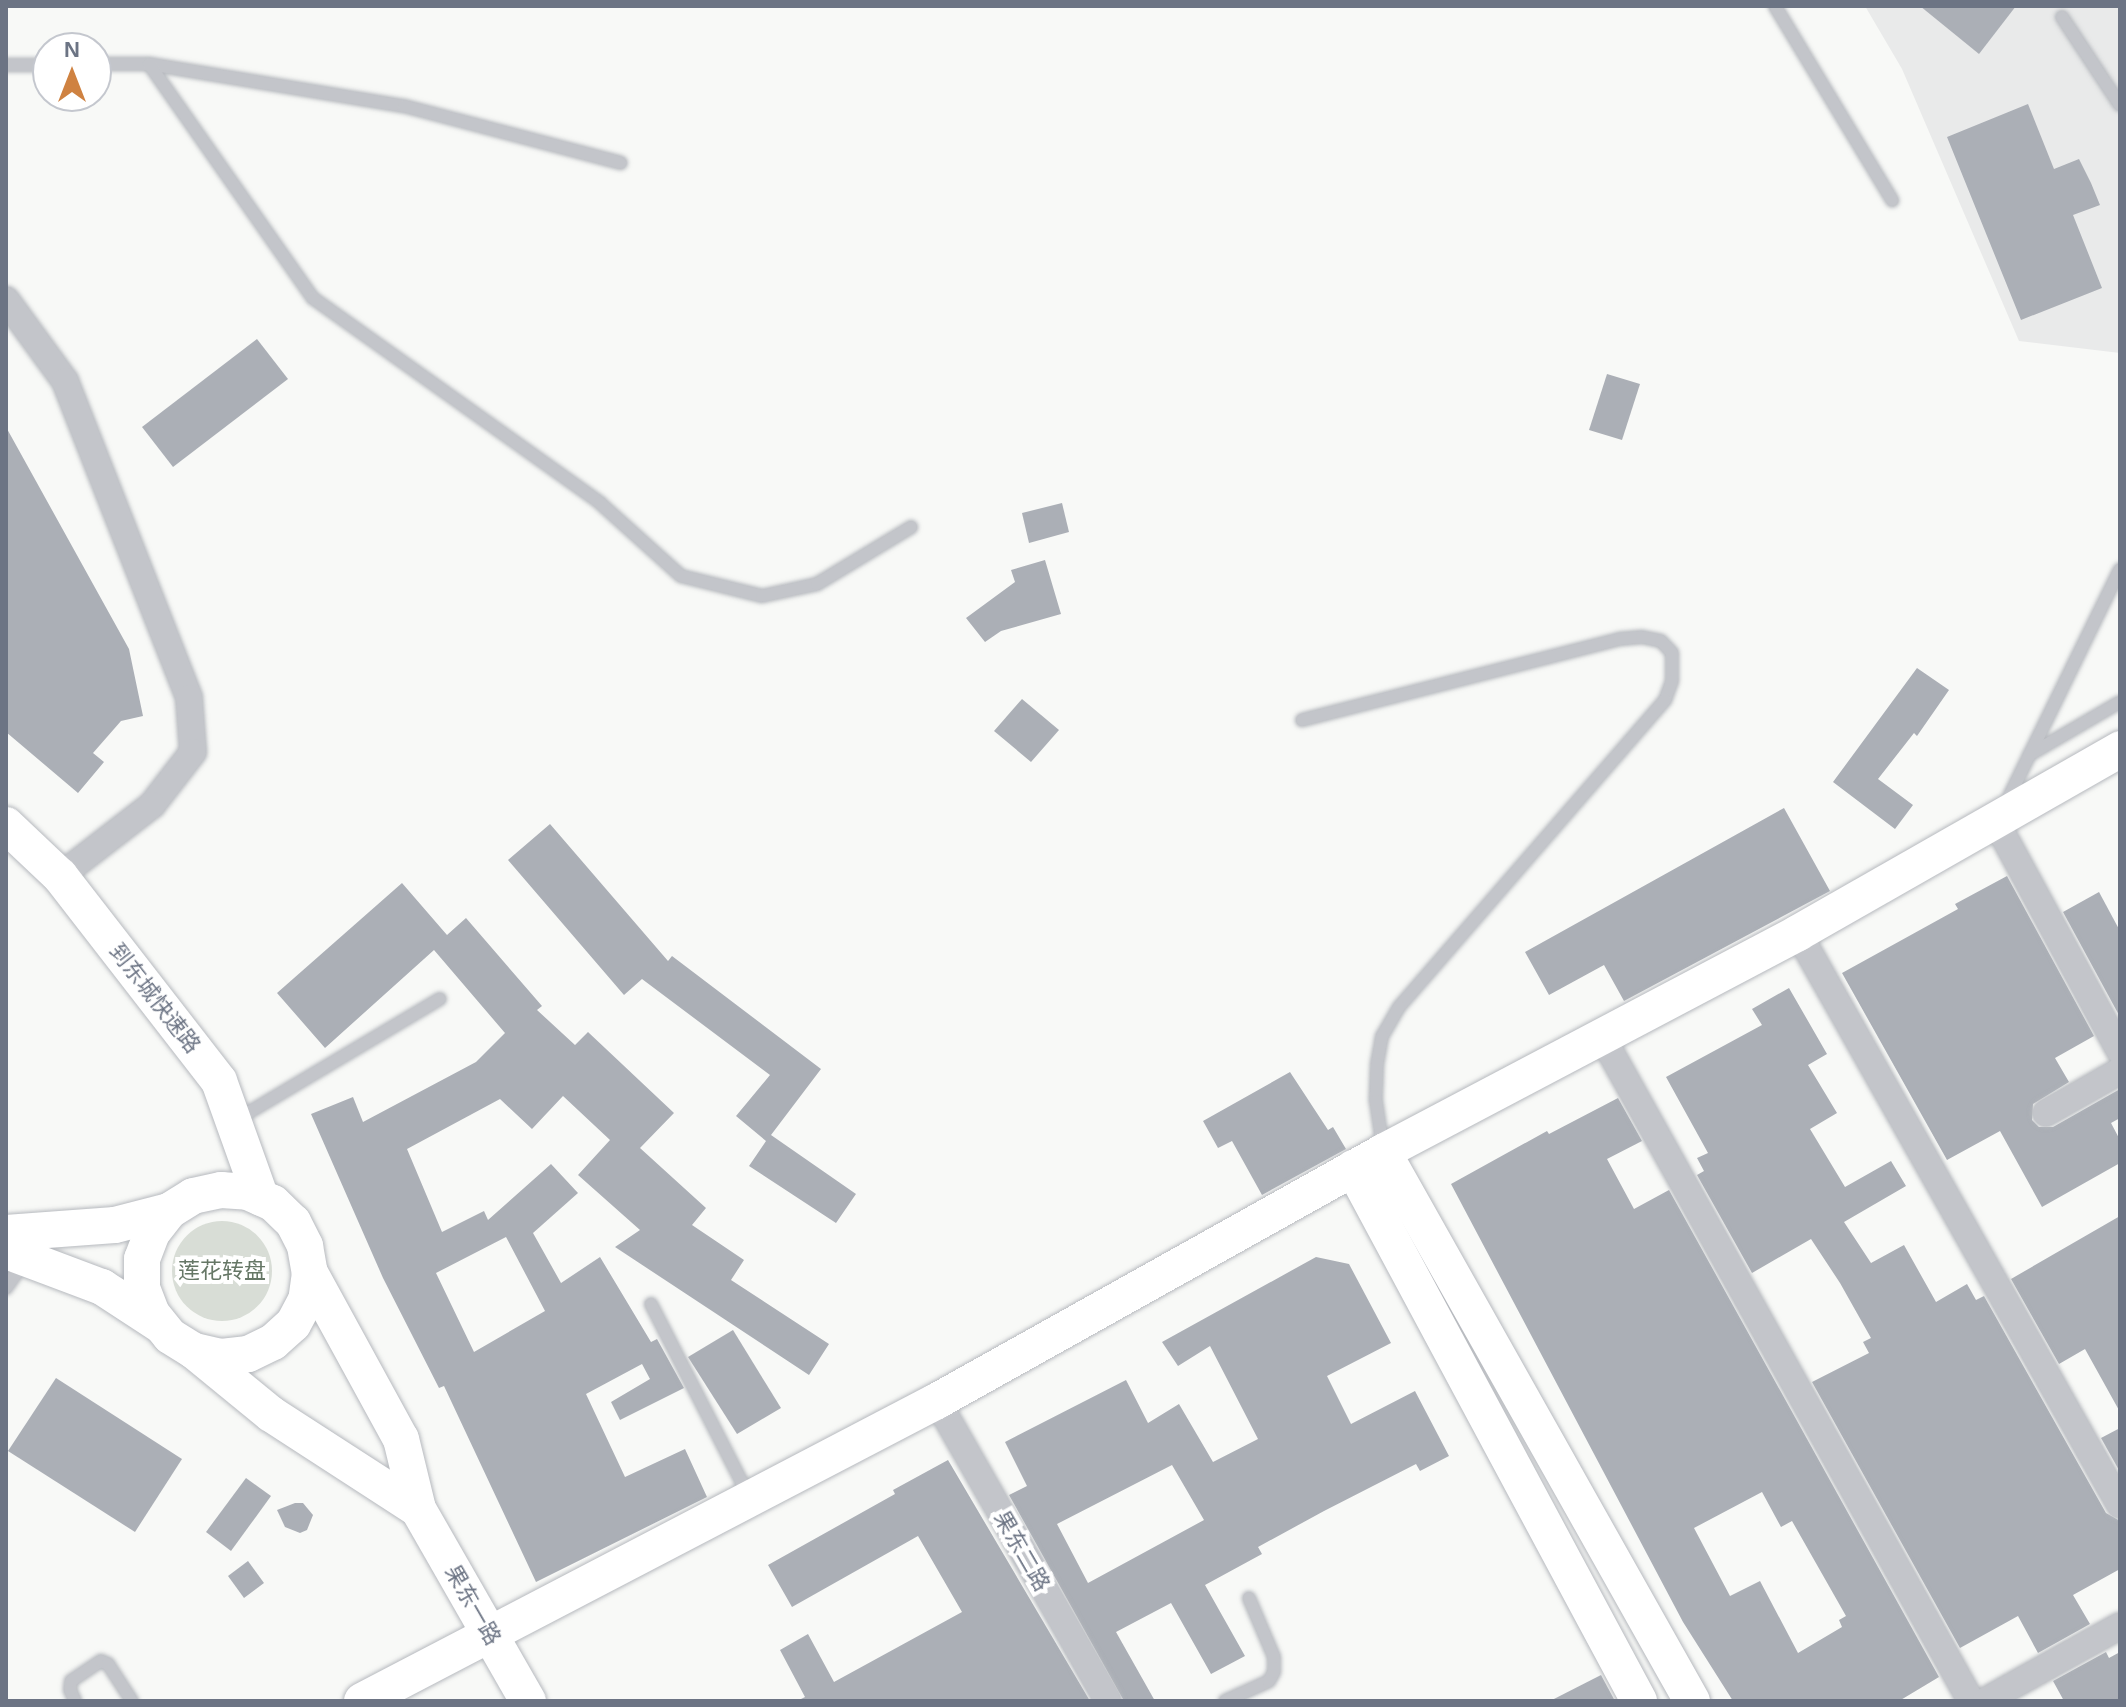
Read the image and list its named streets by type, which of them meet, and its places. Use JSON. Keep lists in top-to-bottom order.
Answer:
{
  "streets": {
    "street": ["到东城快速路", "果东二路", "果东一路"]
  },
  "parks": ["莲花转盘"],
  "north": "top"
}
